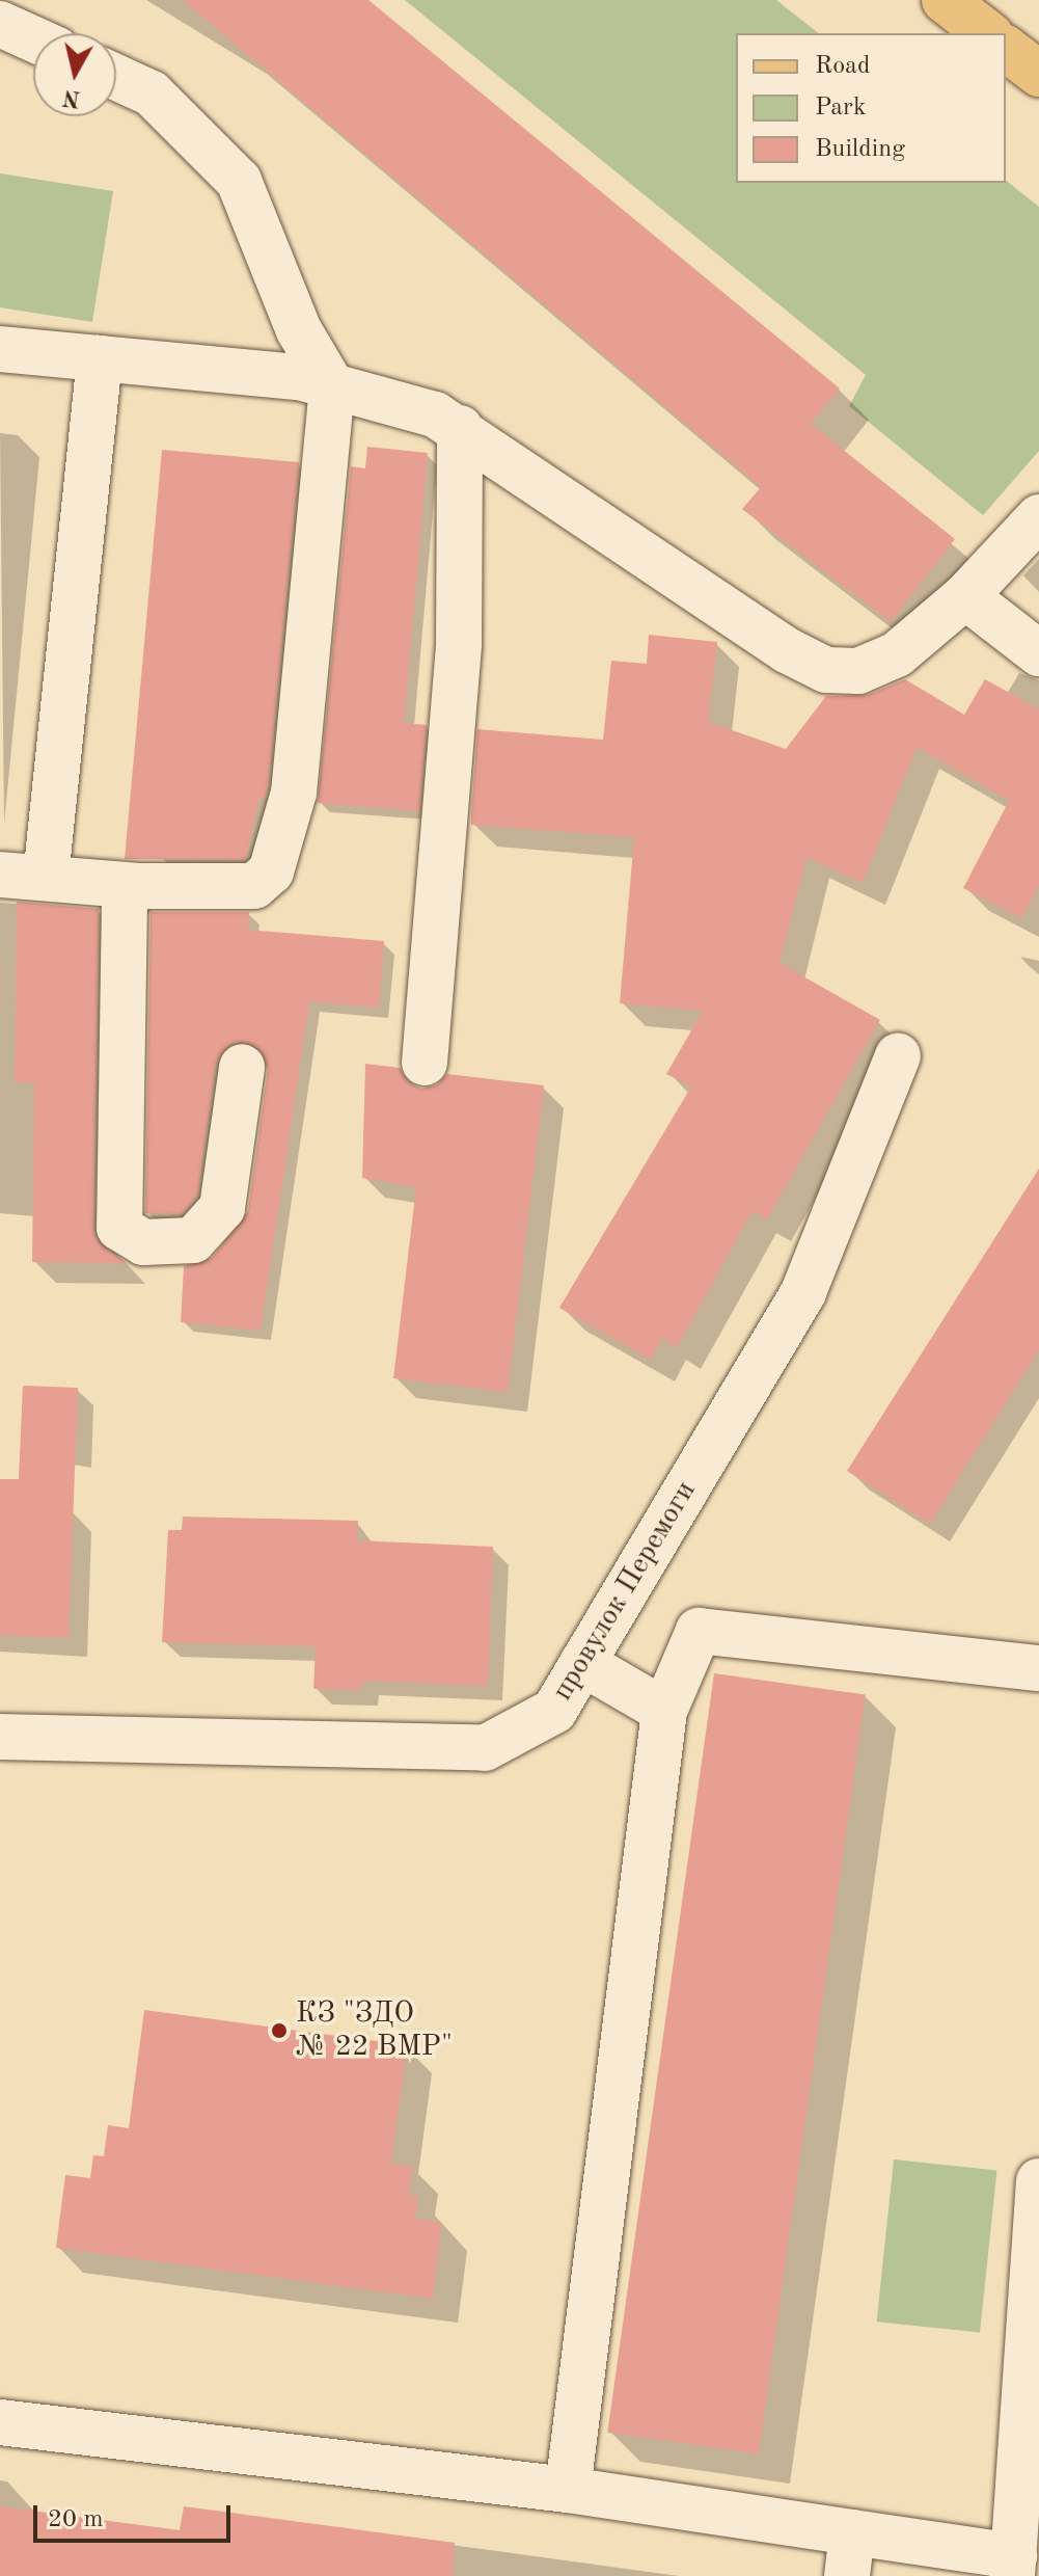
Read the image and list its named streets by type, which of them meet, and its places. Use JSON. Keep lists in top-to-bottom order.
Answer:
{
  "streets": {
    "street": ["провулок Перемоги"]
  },
  "places": ["КЗ \"ЗДО № 22 ВМР\""],
  "legend": ["Road", "Park", "Building"],
  "scale_bar": "20 m",
  "north": "bottom"
}
